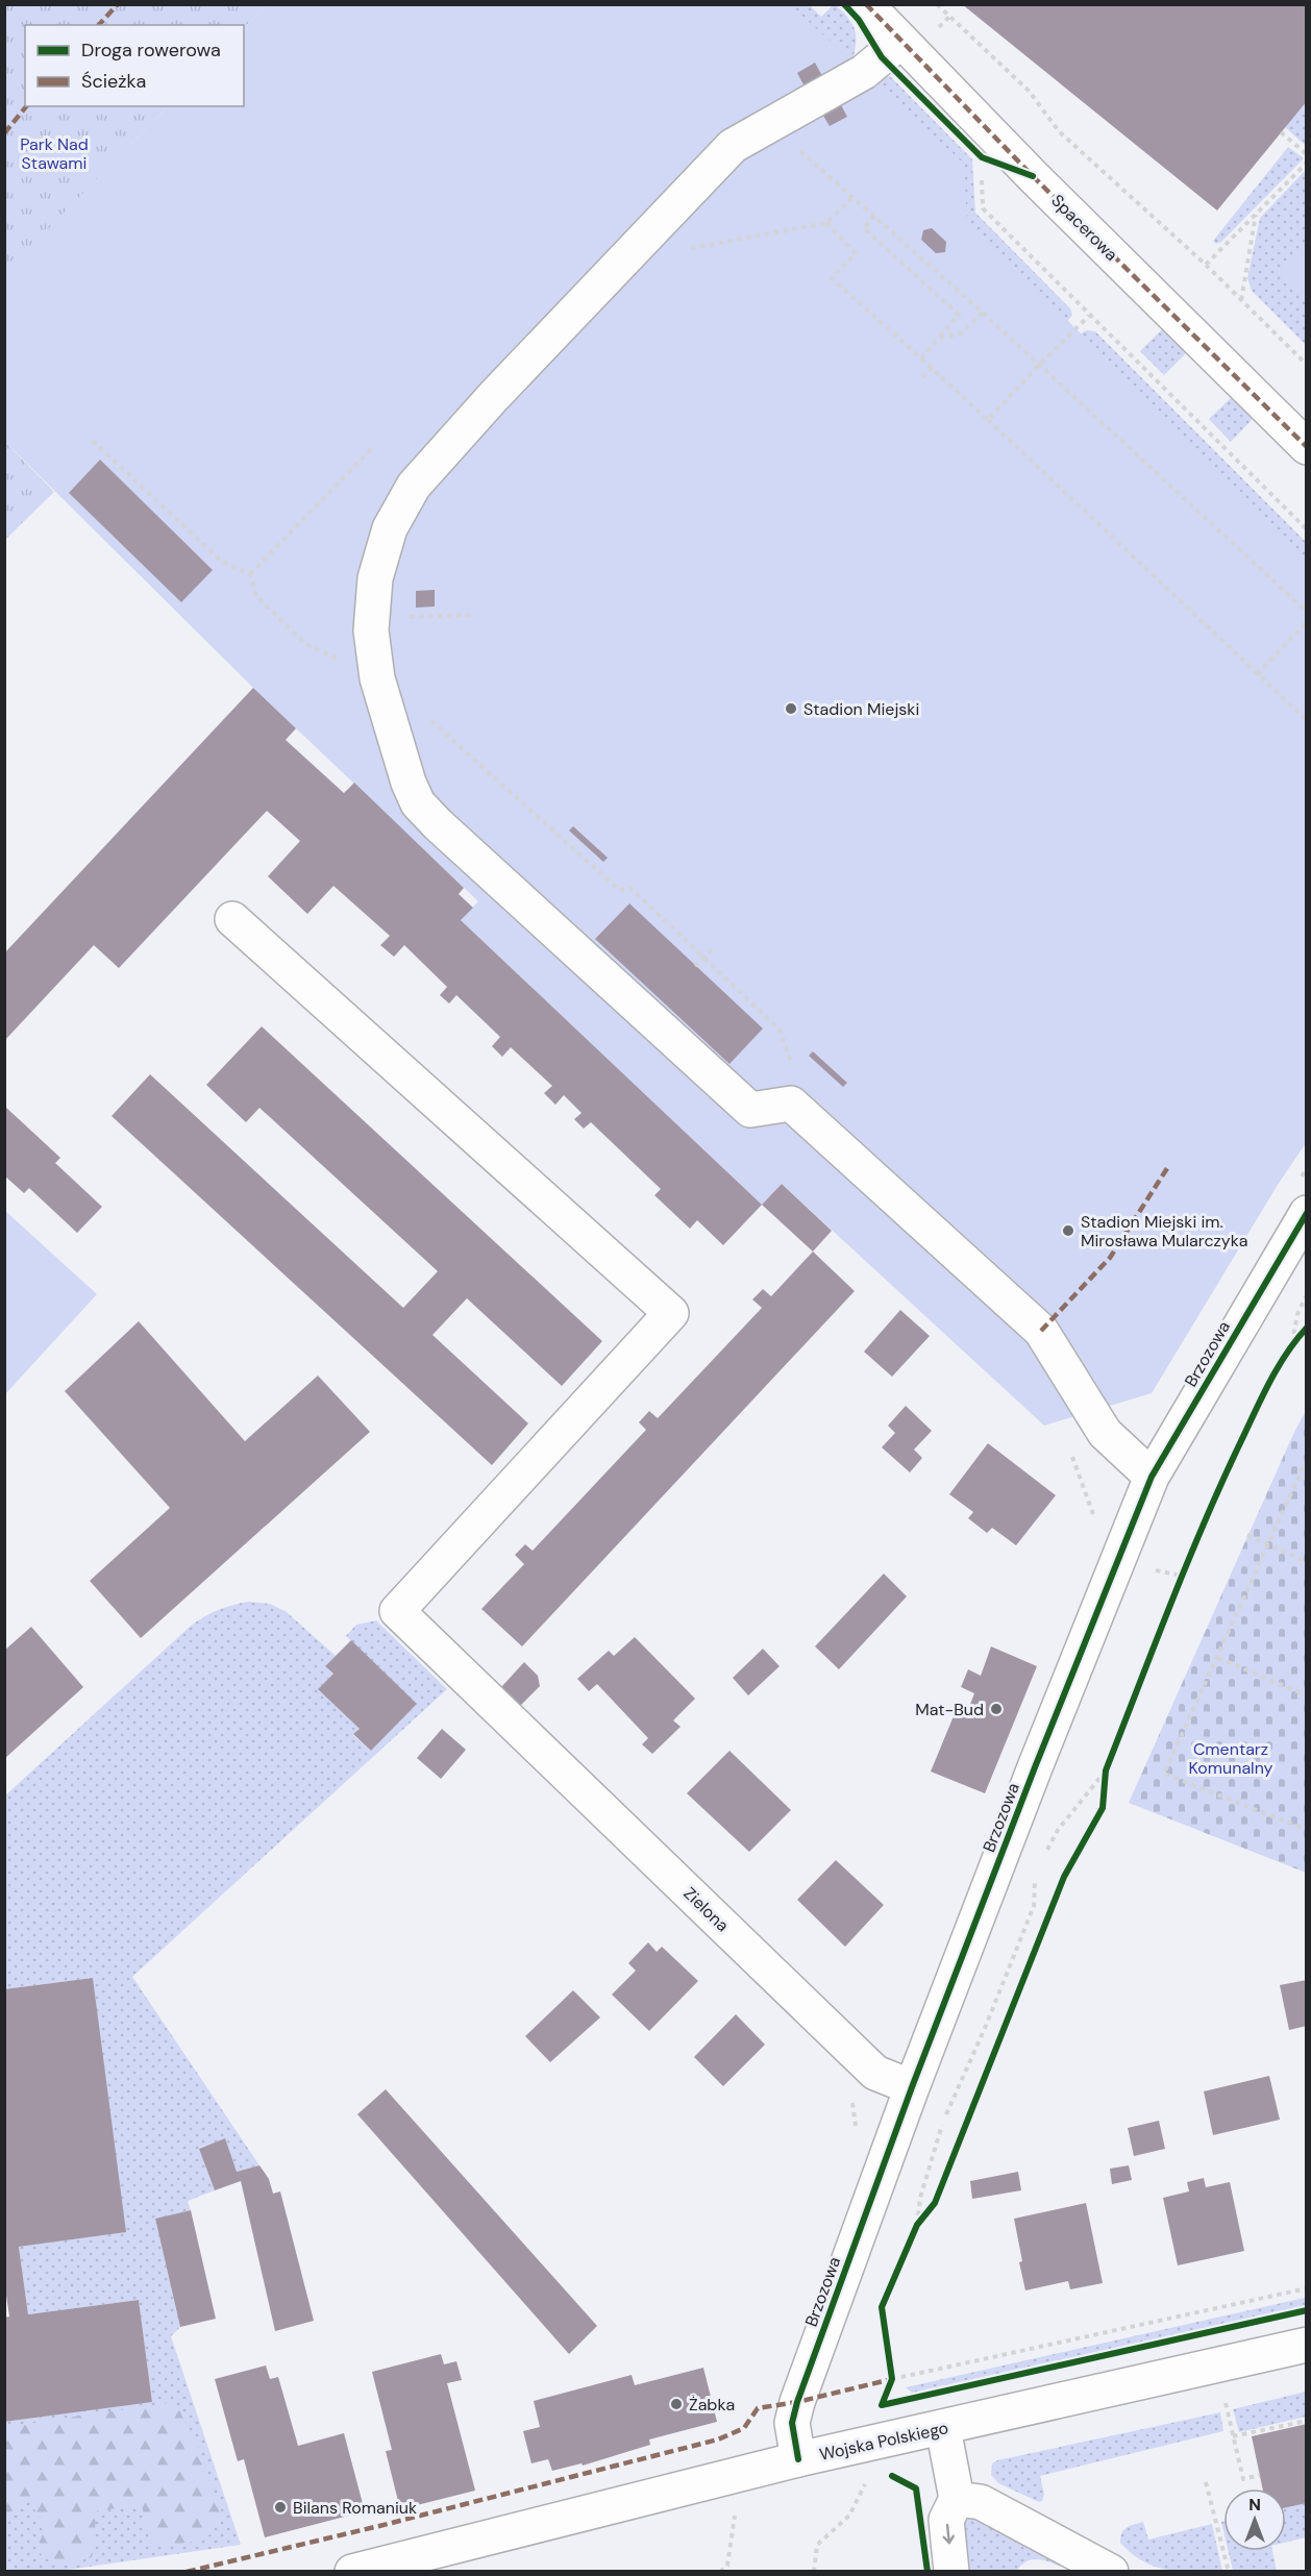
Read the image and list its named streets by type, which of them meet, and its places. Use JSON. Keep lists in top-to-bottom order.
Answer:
{
  "streets": {
    "street": [
      "Spacerowa",
      "Brzozowa",
      "Zielona",
      "Wojska Polskiego"
    ]
  },
  "crossings": [
    ["Brzozowa", "Zielona"],
    ["Brzozowa", "Wojska Polskiego"]
  ],
  "parks": ["Park Nad Stawami", "Cmentarz Komunalny"],
  "places": [
    "Stadion Miejski",
    "Stadion Miejski im. Mirosława Mularczyka",
    "Mat-Bud",
    "Żabka",
    "Bilans Romaniuk"
  ],
  "legend": ["Droga rowerowa", "Ścieżka"],
  "north": "top"
}
